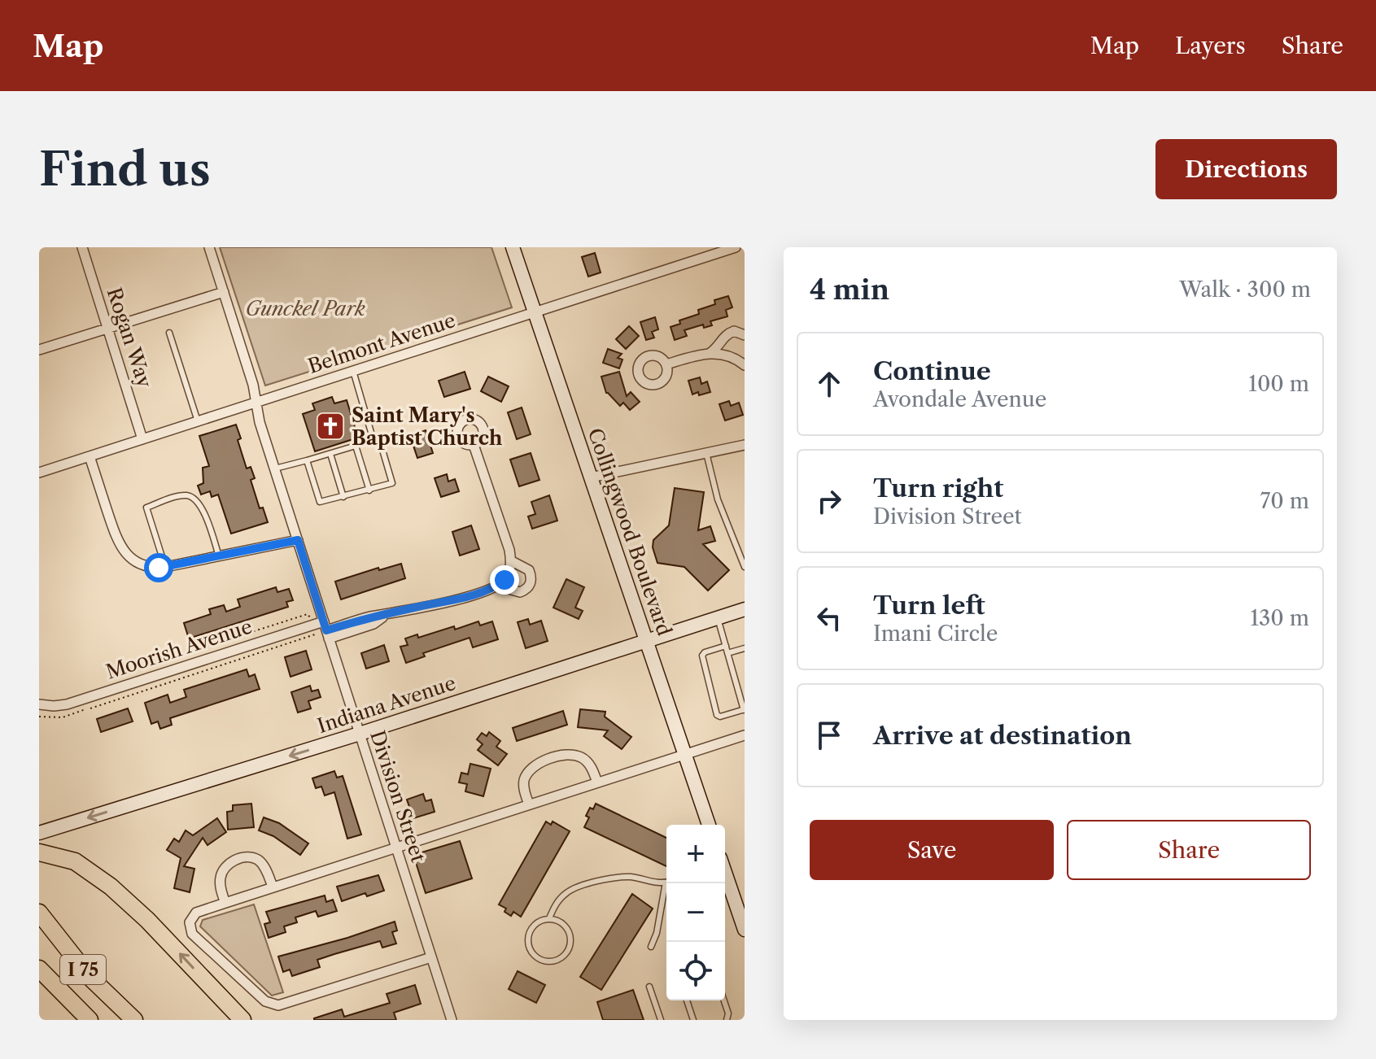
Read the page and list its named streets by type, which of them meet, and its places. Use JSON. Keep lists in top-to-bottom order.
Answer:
{
  "streets": {
    "highway": ["I 75"],
    "street": [
      "Rogan Way",
      "Belmont Avenue",
      "Collingwood Boulevard",
      "Moorish Avenue",
      "Indiana Avenue",
      "Division Street"
    ]
  },
  "crossings": [
    ["Rogan Way", "Belmont Avenue"],
    ["Belmont Avenue", "Collingwood Boulevard"],
    ["Belmont Avenue", "Division Street"],
    ["Collingwood Boulevard", "Indiana Avenue"],
    ["Moorish Avenue", "Division Street"],
    ["Indiana Avenue", "Division Street"]
  ],
  "one_way": ["Indiana Avenue"],
  "parks": ["Gunckel Park"],
  "places": {
    "church": ["Saint Mary's Baptist Church"]
  },
  "page": {
    "header": "Map",
    "nav": ["Map", "Layers", "Share"],
    "buttons": [
      "Directions",
      ["Save", "Share"]
    ],
    "title": "Find us",
    "heading": ["4 min", "Walk · 300 m"],
    "list": [
      ["Continue", "Avondale Avenue", "100 m"],
      ["Turn right", "Division Street", "70 m"],
      ["Turn left", "Imani Circle", "130 m"],
      "Arrive at destination"
    ],
    "map_buttons": ["+", "−"]
  }
}
